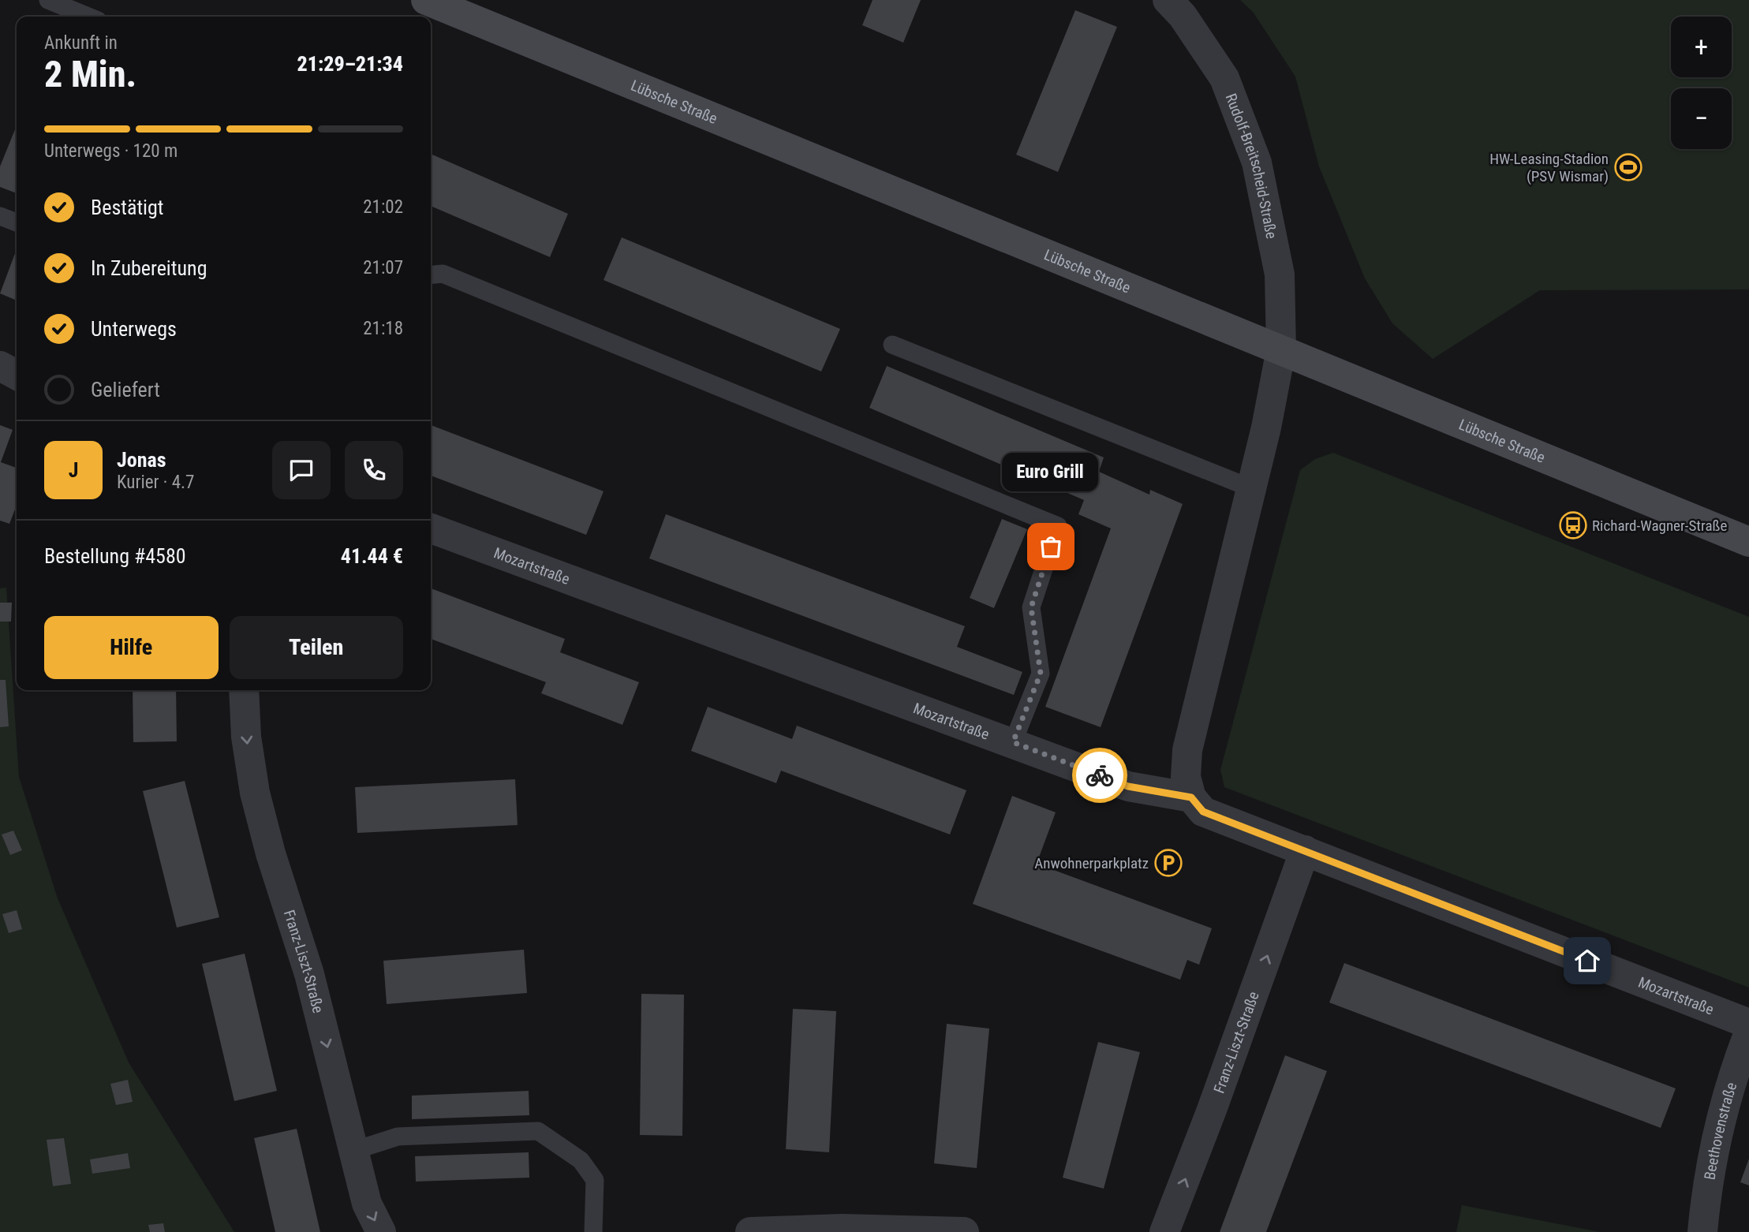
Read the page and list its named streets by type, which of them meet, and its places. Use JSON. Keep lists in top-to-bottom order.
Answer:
{
  "streets": {
    "street": [
      "Lübsche Straße",
      "Rudolf-Breitscheid-Straße",
      "Mozartstraße",
      "Franz-Liszt-Straße",
      "Beethovenstraße"
    ]
  },
  "crossings": [
    ["Lübsche Straße", "Rudolf-Breitscheid-Straße"],
    ["Mozartstraße", "Franz-Liszt-Straße"]
  ],
  "places": {
    "sports": ["HW-Leasing-Stadion (PSV Wismar)"],
    "bus stop": ["Richard-Wagner-Straße"],
    "other": ["Euro Grill"],
    "parking": ["Anwohnerparkplatz"]
  },
  "page": {
    "map_buttons": ["+", "−"],
    "heading": ["2 Min.", "Ankunft in", "21:29–21:34"],
    "panel": [
      "Jonas",
      "Kurier · 4.7",
      "Bestellung #4580",
      "41.44 €"
    ],
    "bar": "Unterwegs · 120 m",
    "list": [
      ["Bestätigt", "21:02"],
      ["In Zubereitung", "21:07"],
      ["Unterwegs", "21:18"],
      "Geliefert"
    ],
    "round": "J",
    "bubble": "Euro Grill",
    "buttons": ["Hilfe", "Teilen"]
  }
}
